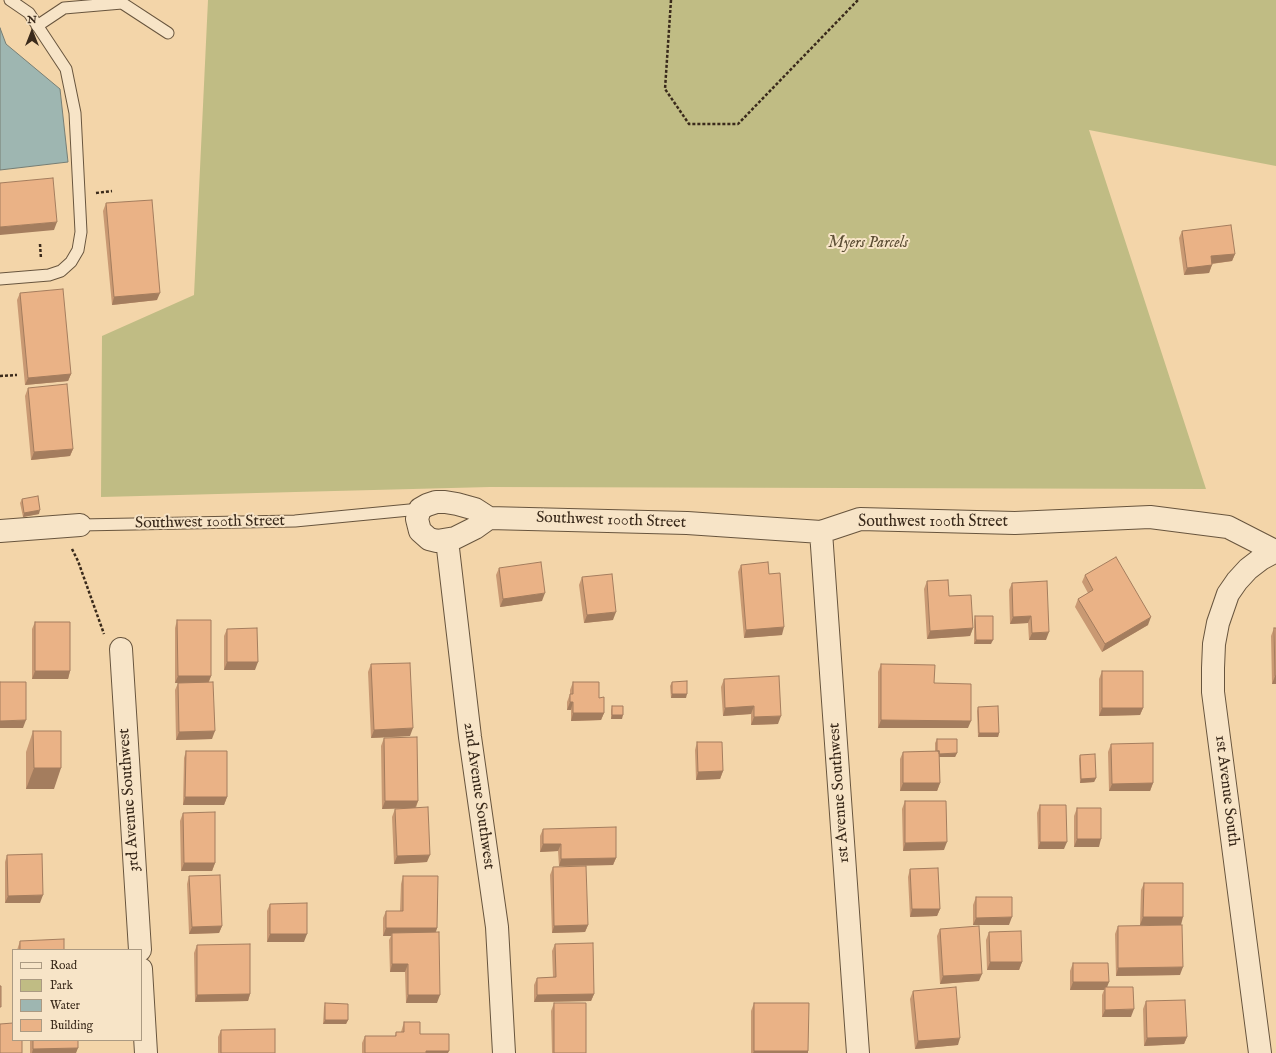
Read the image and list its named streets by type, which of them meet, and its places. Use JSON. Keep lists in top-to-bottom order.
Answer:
{
  "streets": {
    "street": [
      "Southwest 100th Street",
      "1st Avenue South",
      "1st Avenue Southwest",
      "2nd Avenue Southwest",
      "3rd Avenue Southwest"
    ]
  },
  "crossings": [
    ["Southwest 100th Street", "1st Avenue South"],
    ["Southwest 100th Street", "1st Avenue Southwest"]
  ],
  "parks": ["Myers Parcels"],
  "legend": [
    "Road",
    "Park",
    "Water",
    "Building"
  ],
  "north": "top"
}
